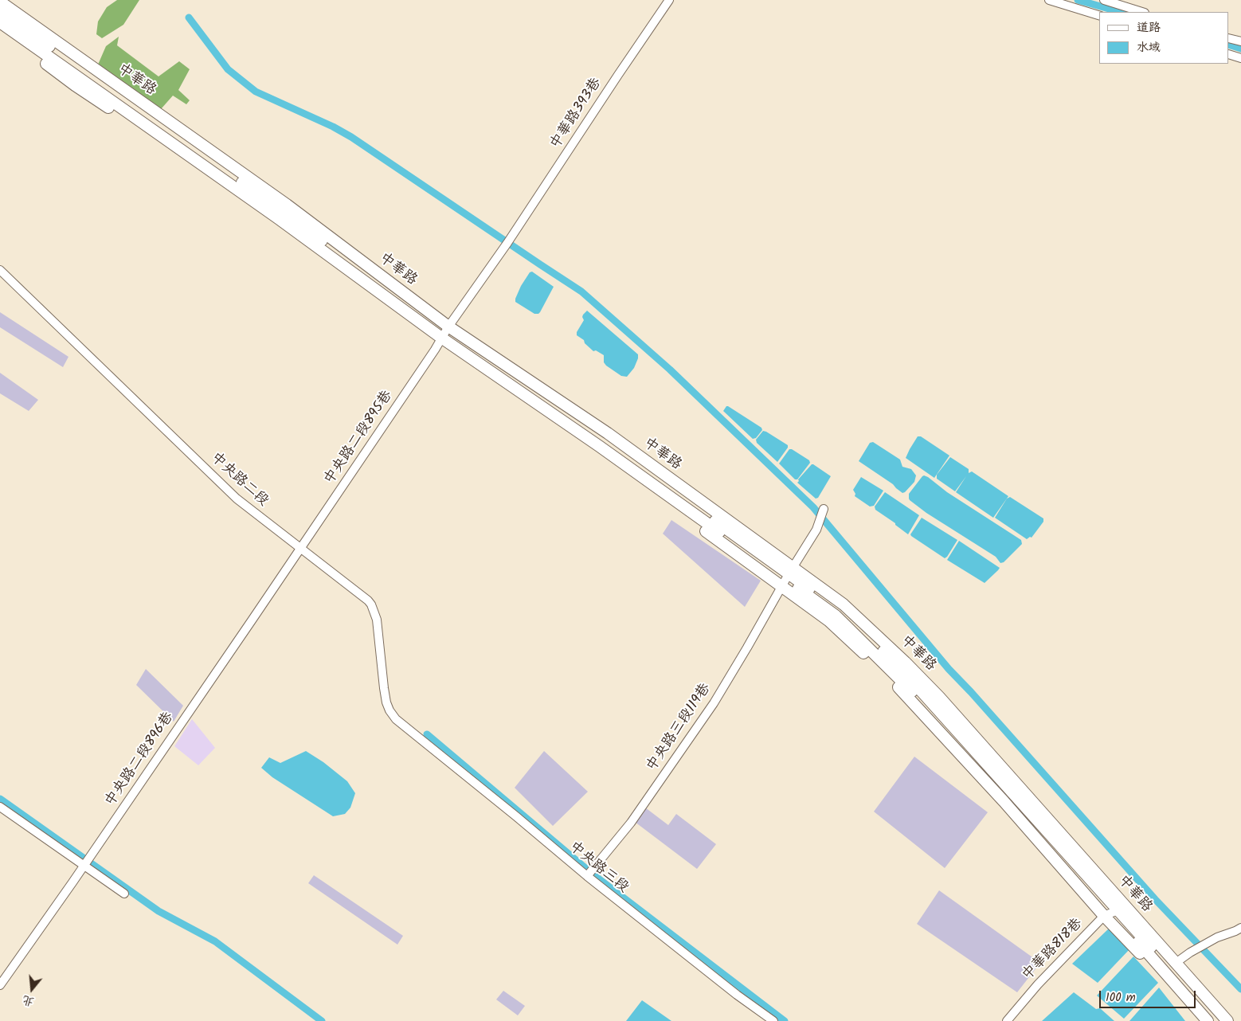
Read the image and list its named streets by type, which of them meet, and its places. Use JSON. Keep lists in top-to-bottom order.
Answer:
{
  "streets": {
    "main road": ["中華路"],
    "street": [
      "中華路393巷",
      "中央路二段895巷",
      "中央路二段",
      "中央路三段119巷",
      "中央路二段896巷",
      "中央路三段",
      "中華路818巷"
    ]
  },
  "crossings": [
    ["中華路", "中華路393巷"],
    ["中華路", "中央路二段895巷"],
    ["中華路", "中央路三段119巷"],
    ["中華路", "中華路818巷"],
    ["中華路393巷", "中央路二段895巷"],
    ["中央路二段895巷", "中央路二段"],
    ["中央路二段895巷", "中央路二段896巷"],
    ["中央路二段", "中央路二段896巷"],
    ["中央路二段", "中央路三段"],
    ["中央路三段119巷", "中央路三段"]
  ],
  "legend": ["道路", "水域"],
  "scale_bar": "100 m",
  "north": "bottom"
}
